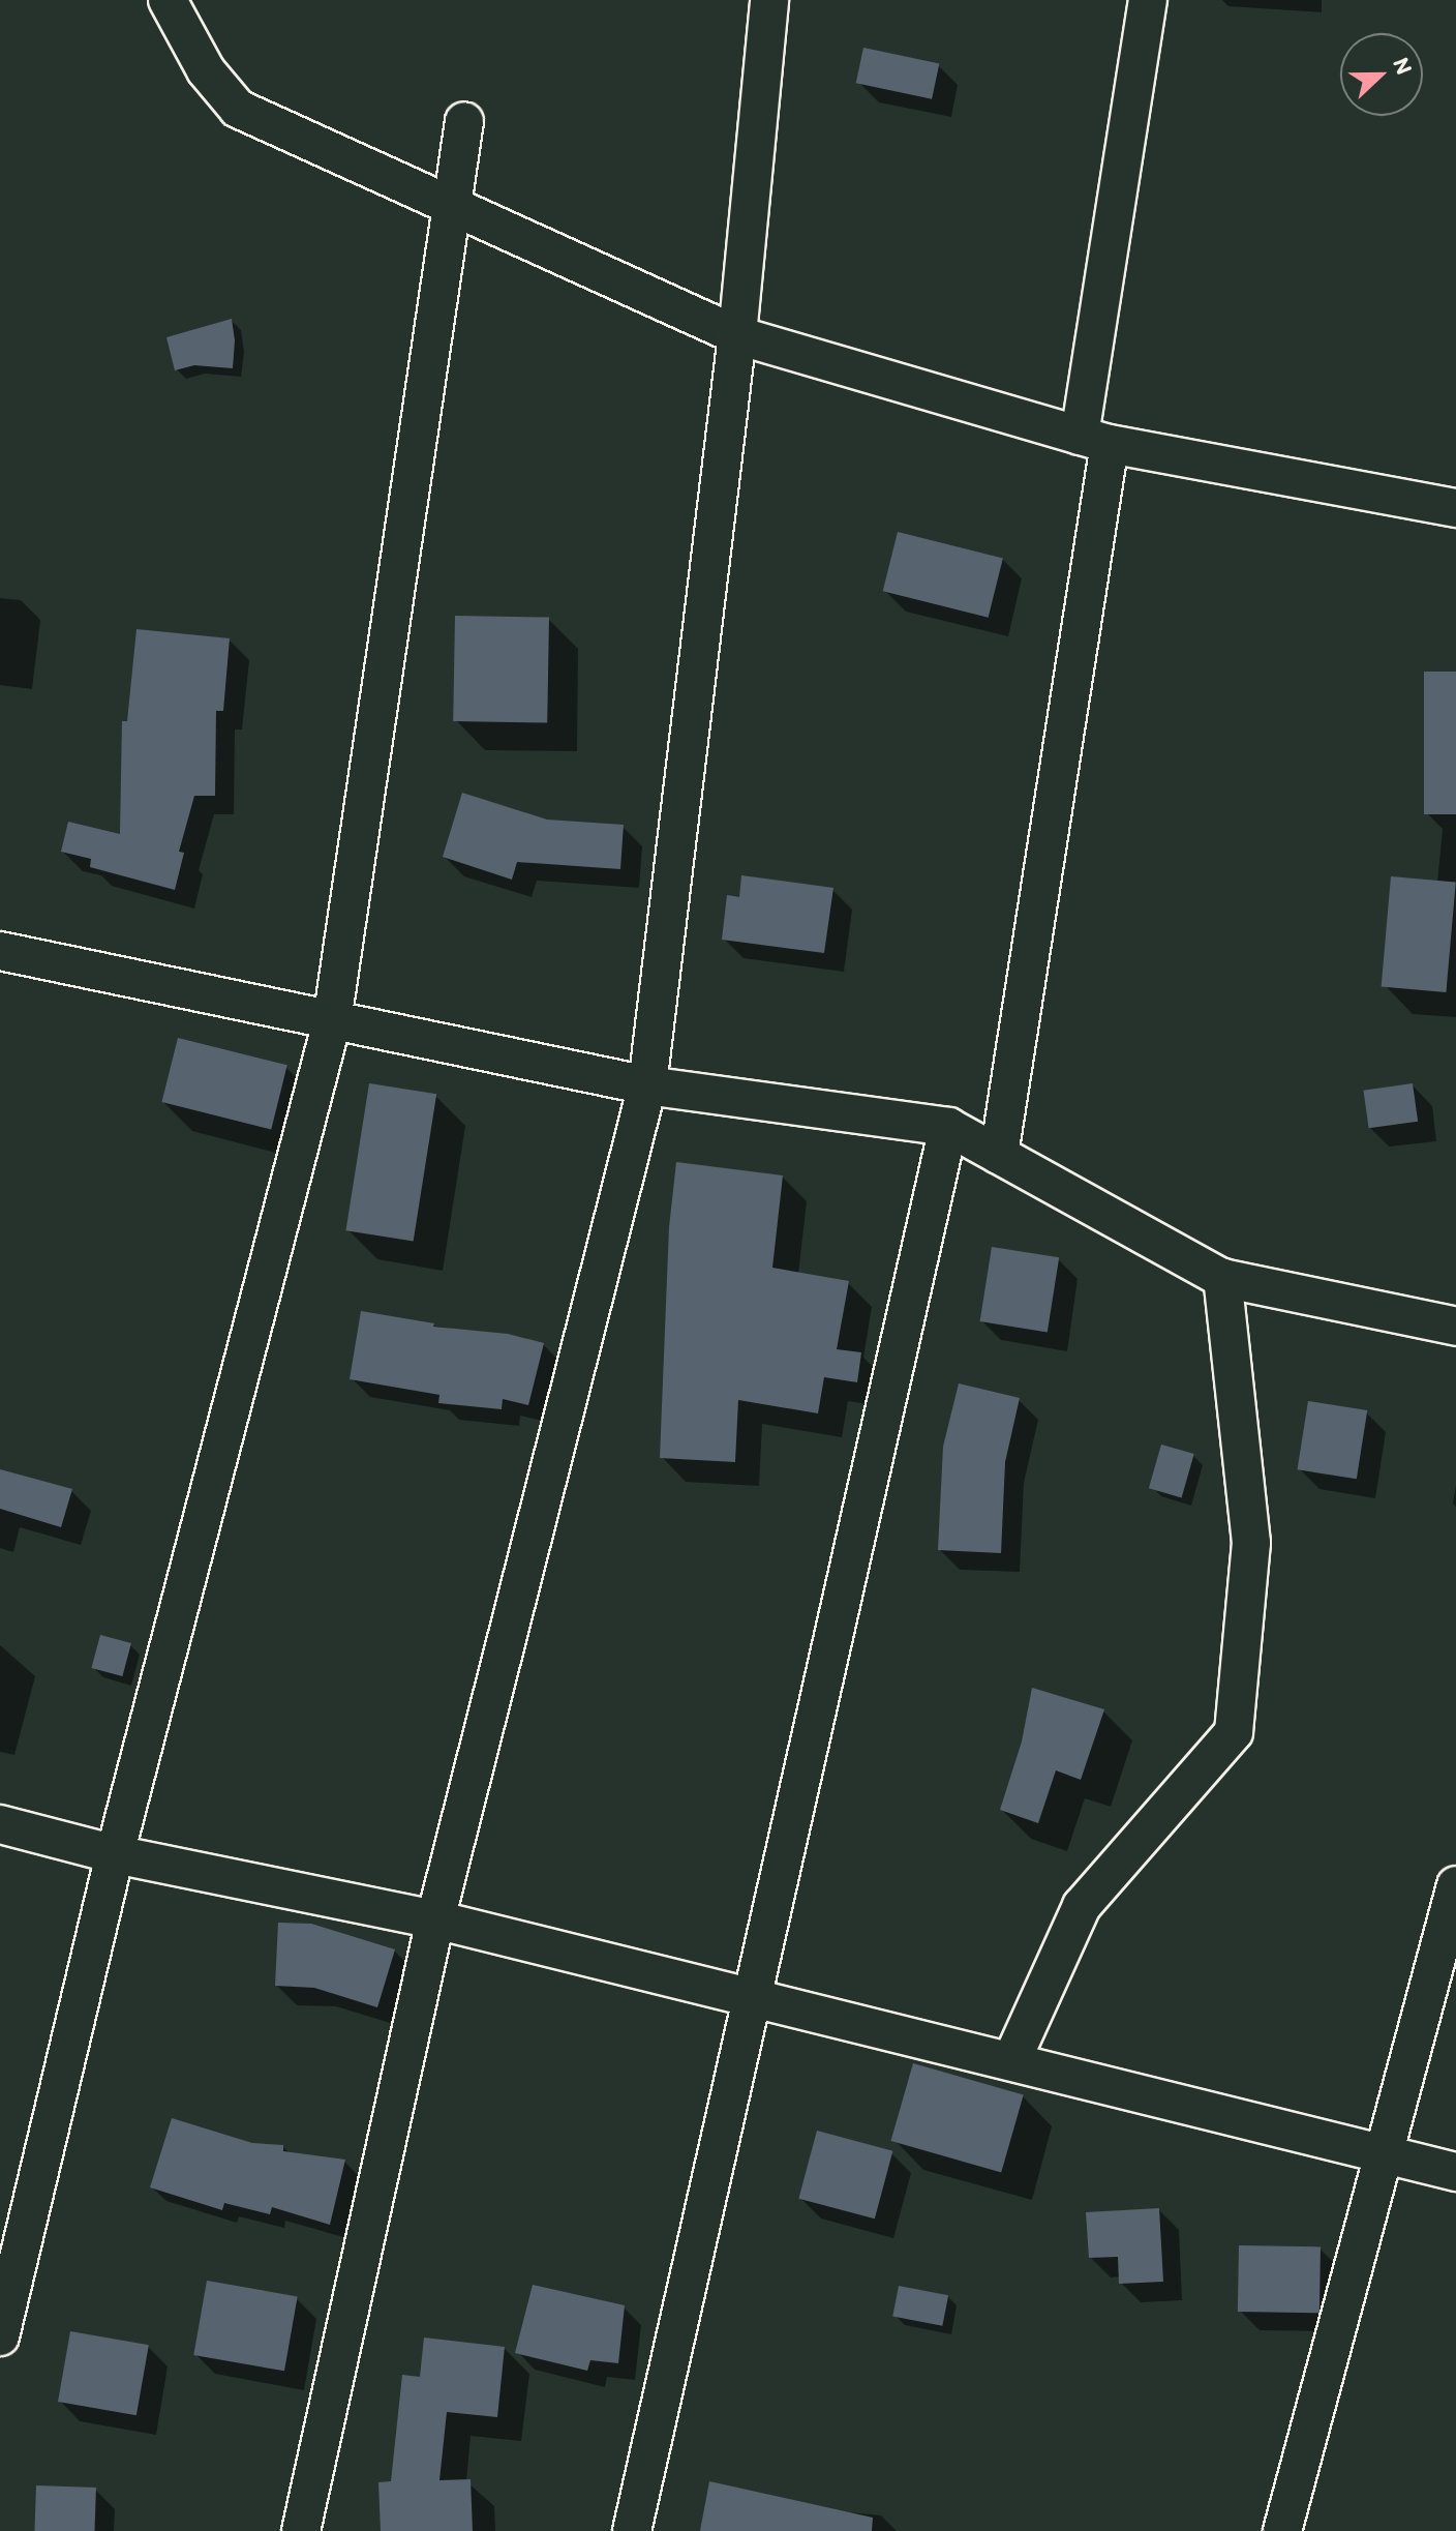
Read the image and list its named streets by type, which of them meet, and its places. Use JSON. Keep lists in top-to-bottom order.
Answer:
{
  "north": "right"
}
